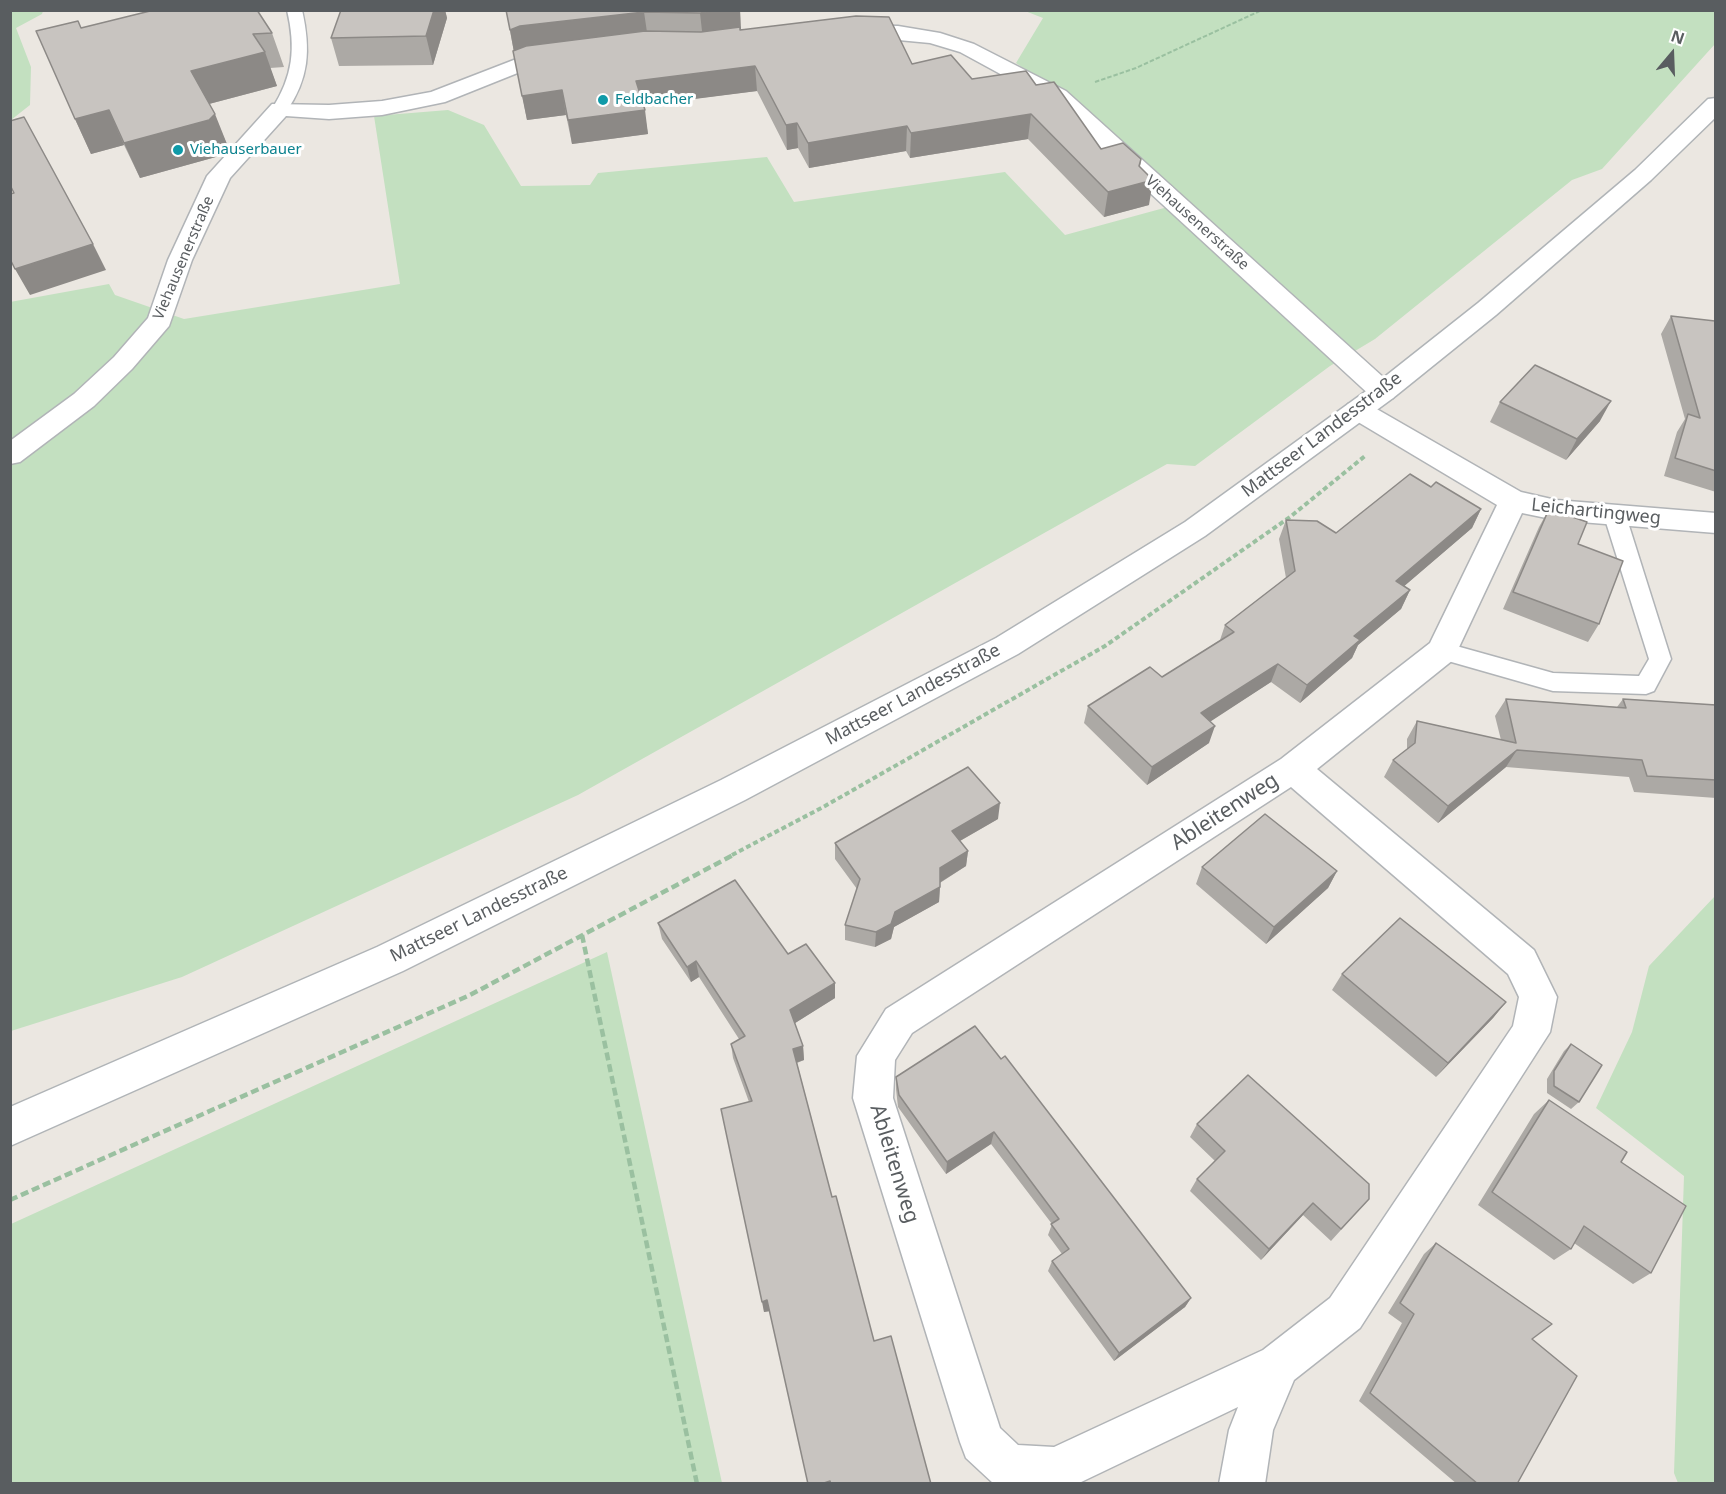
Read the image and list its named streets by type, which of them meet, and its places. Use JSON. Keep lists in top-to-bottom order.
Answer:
{
  "streets": {
    "street": [
      "Viehausenerstraße",
      "Mattseer Landesstraße",
      "Leichartingweg",
      "Ableitenweg"
    ]
  },
  "crossings": [
    ["Viehausenerstraße", "Mattseer Landesstraße"],
    ["Viehausenerstraße", "Leichartingweg"],
    ["Mattseer Landesstraße", "Leichartingweg"],
    ["Leichartingweg", "Ableitenweg"]
  ],
  "places": ["Feldbacher", "Viehauserbauer"],
  "north": "top"
}
